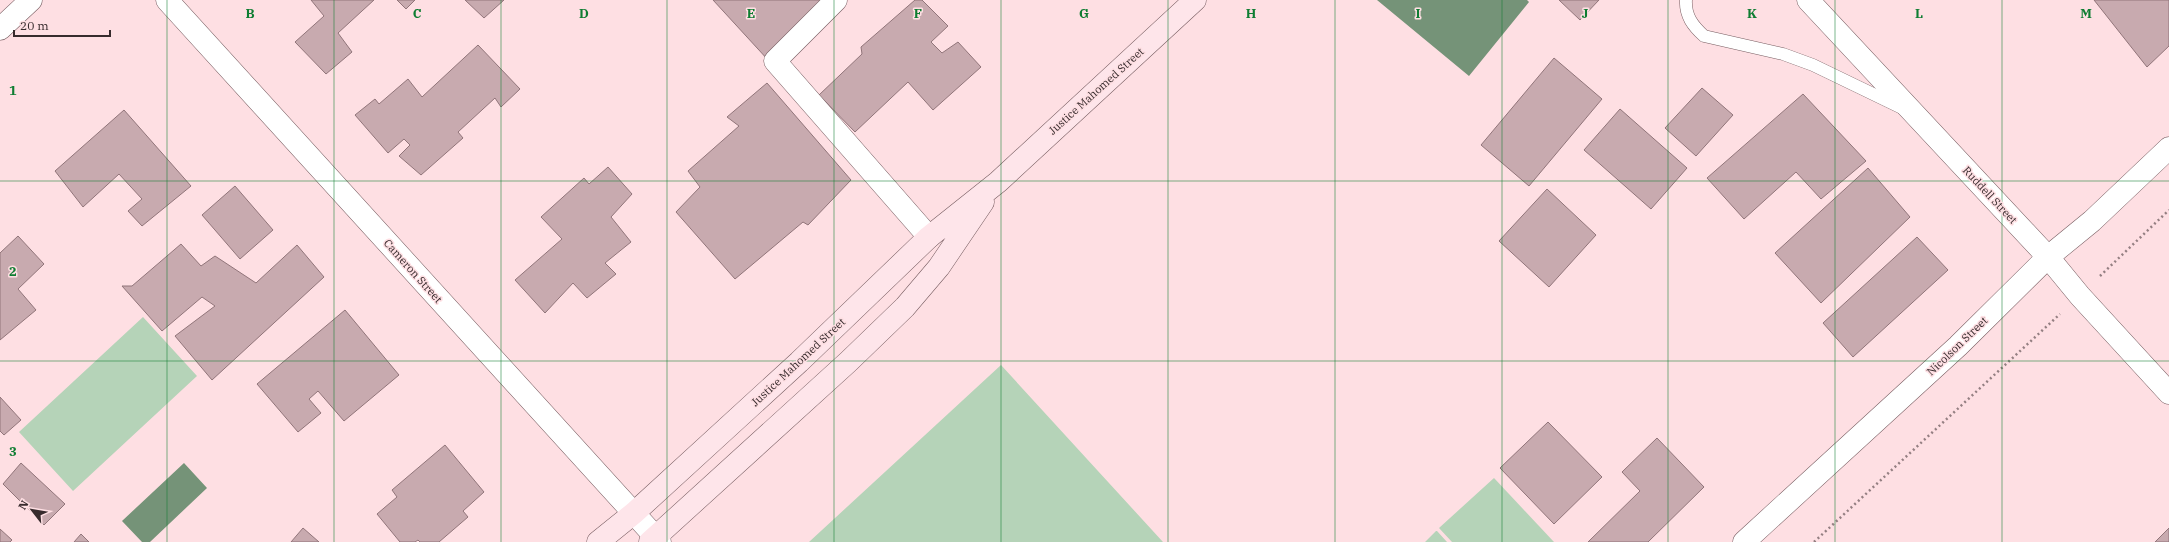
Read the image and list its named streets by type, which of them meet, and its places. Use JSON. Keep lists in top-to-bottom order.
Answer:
{
  "streets": {
    "main road": ["Justice Mahomed Street"],
    "street": ["Ruddell Street", "Cameron Street", "Nicolson Street"]
  },
  "crossings": [
    ["Justice Mahomed Street", "Cameron Street"],
    ["Ruddell Street", "Nicolson Street"]
  ],
  "scale_bar": "20 m",
  "north": "top left",
  "grid": {
    "columns": [
      "B",
      "C",
      "D",
      "E",
      "F",
      "G",
      "H",
      "I",
      "J",
      "K",
      "L",
      "M"
    ],
    "rows": ["1", "2", "3"]
  }
}
